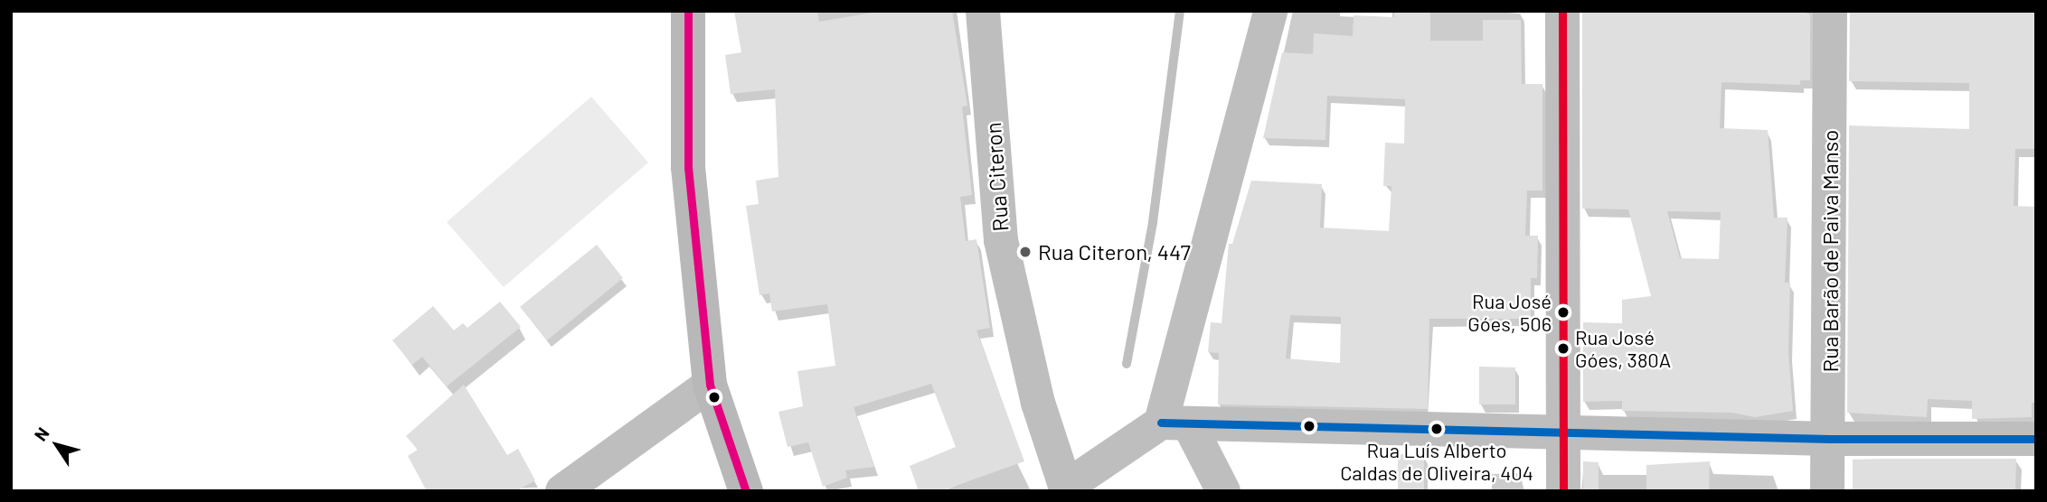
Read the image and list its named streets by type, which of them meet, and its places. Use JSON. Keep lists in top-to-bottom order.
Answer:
{
  "streets": {
    "street": ["Rua Citeron", "Rua Barão de Paiva Manso"]
  },
  "places": [
    "Rua Citeron, 447",
    "Rua José Góes, 506",
    "Rua José Góes, 380A",
    "Rua Luís Alberto Caldas de Oliveira, 404"
  ],
  "north": "top left"
}
